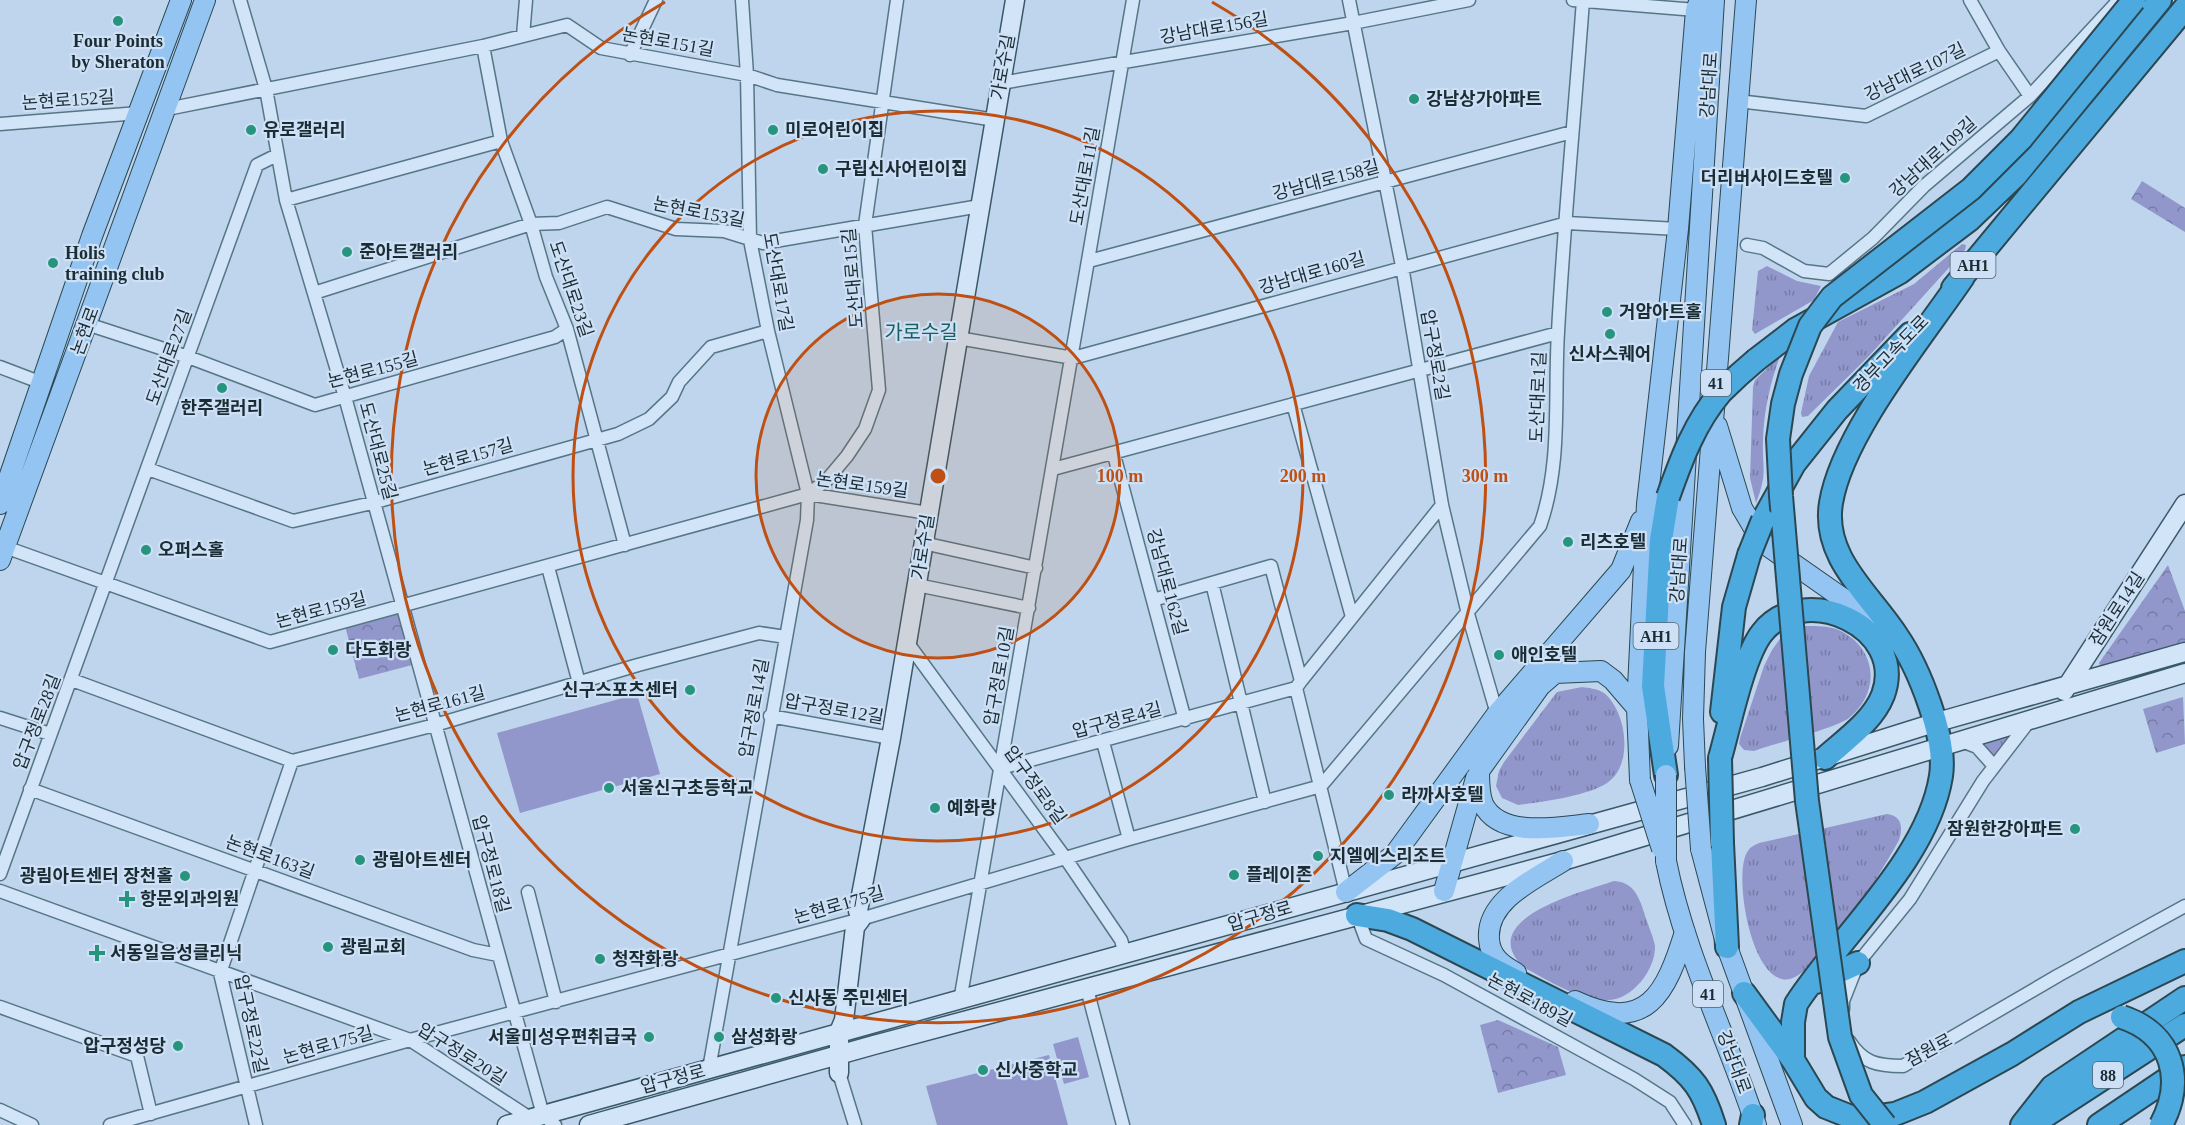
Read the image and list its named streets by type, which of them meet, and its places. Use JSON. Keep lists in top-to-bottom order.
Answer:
{
  "streets": {
    "highway": ["AH1", "경부고속도로", "88"],
    "main road": [
      "가로수길",
      "강남대로",
      "논현로",
      "41",
      "잠원로14길",
      "압구정로"
    ],
    "street": [
      "강남대로156길",
      "논현로151길",
      "강남대로107길",
      "논현로152길",
      "강남대로109길",
      "도산대로11길",
      "강남대로158길",
      "논현로153길",
      "강남대로160길",
      "도산대로15길",
      "도산대로17길",
      "도산대로23길",
      "압구정로2길",
      "도산대로27길",
      "논현로155길",
      "도산대로1길",
      "도산대로25길",
      "논현로157길",
      "논현로159길",
      "강남대로162길",
      "압구정로10길",
      "논현로161길",
      "압구정로14길",
      "압구정로12길",
      "압구정로4길",
      "압구정로28길",
      "압구정로8길",
      "논현로163길",
      "압구정로18길",
      "논현로175길",
      "논현로189길",
      "압구정로22길",
      "잠원로",
      "압구정로20길"
    ]
  },
  "crossings": [
    ["강남대로156길", "가로수길"],
    ["강남대로156길", "도산대로11길"],
    ["강남대로156길", "압구정로2길"],
    ["논현로151길", "가로수길"],
    ["논현로151길", "도산대로15길"],
    ["논현로151길", "도산대로17길"],
    ["논현로151길", "도산대로23길"],
    ["논현로151길", "논현로"],
    ["논현로151길", "도산대로25길"],
    ["가로수길", "논현로153길"],
    ["가로수길", "강남대로160길"],
    ["가로수길", "논현로159길"],
    ["가로수길", "압구정로12길"],
    ["가로수길", "압구정로8길"],
    ["가로수길", "논현로175길"],
    ["가로수길", "압구정로"],
    ["강남대로107길", "강남대로"],
    ["강남대로", "AH1"],
    ["논현로152길", "논현로"],
    ["도산대로11길", "강남대로158길"],
    ["도산대로11길", "강남대로160길"],
    ["도산대로11길", "압구정로10길"],
    ["강남대로158길", "압구정로2길"],
    ["강남대로158길", "도산대로1길"],
    ["논현로153길", "도산대로15길"],
    ["논현로153길", "도산대로17길"],
    ["논현로153길", "도산대로23길"],
    ["논현로153길", "도산대로25길"],
    ["AH1", "경부고속도로"],
    ["강남대로160길", "압구정로2길"],
    ["강남대로160길", "도산대로1길"],
    ["강남대로160길", "압구정로10길"],
    ["도산대로15길", "도산대로17길"],
    ["도산대로15길", "논현로159길"],
    ["도산대로15길", "압구정로14길"],
    ["도산대로17길", "논현로157길"],
    ["도산대로17길", "논현로159길"],
    ["도산대로17길", "압구정로14길"],
    ["도산대로23길", "논현로155길"],
    ["도산대로23길", "논현로157길"],
    ["도산대로23길", "논현로159길"],
    ["논현로", "논현로155길"],
    ["논현로", "논현로159길"],
    ["압구정로2길", "도산대로1길"],
    ["도산대로27길", "논현로155길"],
    ["도산대로27길", "도산대로25길"],
    ["도산대로27길", "논현로157길"],
    ["도산대로27길", "논현로159길"],
    ["도산대로27길", "압구정로28길"],
    ["논현로155길", "도산대로25길"],
    ["도산대로1길", "논현로175길"],
    ["도산대로25길", "논현로157길"],
    ["도산대로25길", "논현로159길"],
    ["도산대로25길", "압구정로18길"],
    ["논현로159길", "압구정로14길"],
    ["논현로159길", "압구정로28길"],
    ["논현로159길", "압구정로18길"],
    ["강남대로162길", "압구정로4길"],
    ["압구정로10길", "압구정로4길"],
    ["압구정로10길", "압구정로8길"],
    ["압구정로10길", "논현로175길"],
    ["압구정로10길", "압구정로"],
    ["논현로161길", "압구정로14길"],
    ["논현로161길", "압구정로18길"],
    ["논현로161길", "압구정로22길"],
    ["압구정로14길", "압구정로12길"],
    ["압구정로14길", "논현로175길"],
    ["압구정로14길", "압구정로"],
    ["압구정로4길", "압구정로8길"],
    ["압구정로28길", "논현로163길"],
    ["압구정로8길", "논현로175길"],
    ["압구정로8길", "압구정로"],
    ["논현로163길", "압구정로18길"],
    ["논현로163길", "압구정로22길"],
    ["압구정로18길", "논현로175길"],
    ["압구정로18길", "압구정로"],
    ["압구정로18길", "압구정로20길"],
    ["논현로175길", "압구정로22길"],
    ["논현로175길", "압구정로20길"],
    ["압구정로", "논현로189길"],
    ["압구정로", "압구정로20길"],
    ["압구정로22길", "압구정로20길"]
  ],
  "districts": ["가로수길"],
  "places": {
    "other": [
      "Four Points by Sheraton",
      "강남상가아파트",
      "유로갤러리",
      "미로어린이집",
      "구립신사어린이집",
      "더리버사이드호텔",
      "준아트갤러리",
      "Holis training club",
      "거암아트홀",
      "신사스퀘어",
      "한주갤러리",
      "리츠호텔",
      "오퍼스홀",
      "다도화랑",
      "애인호텔",
      "신구스포츠센터",
      "서울신구초등학교",
      "라까사호텔",
      "예화랑",
      "잠원한강아파트",
      "지엘에스리조트",
      "광림아트센터",
      "플레이존",
      "광림아트센터 장천홀",
      "광림교회",
      "청작화랑",
      "신사동 주민센터",
      "서울미성우편취급국",
      "삼성화랑",
      "압구정성당",
      "신사중학교"
    ],
    "health": ["항문외과의원", "서동일음성클리닉"]
  },
  "rings": ["100 m", "200 m", "300 m"]
}
